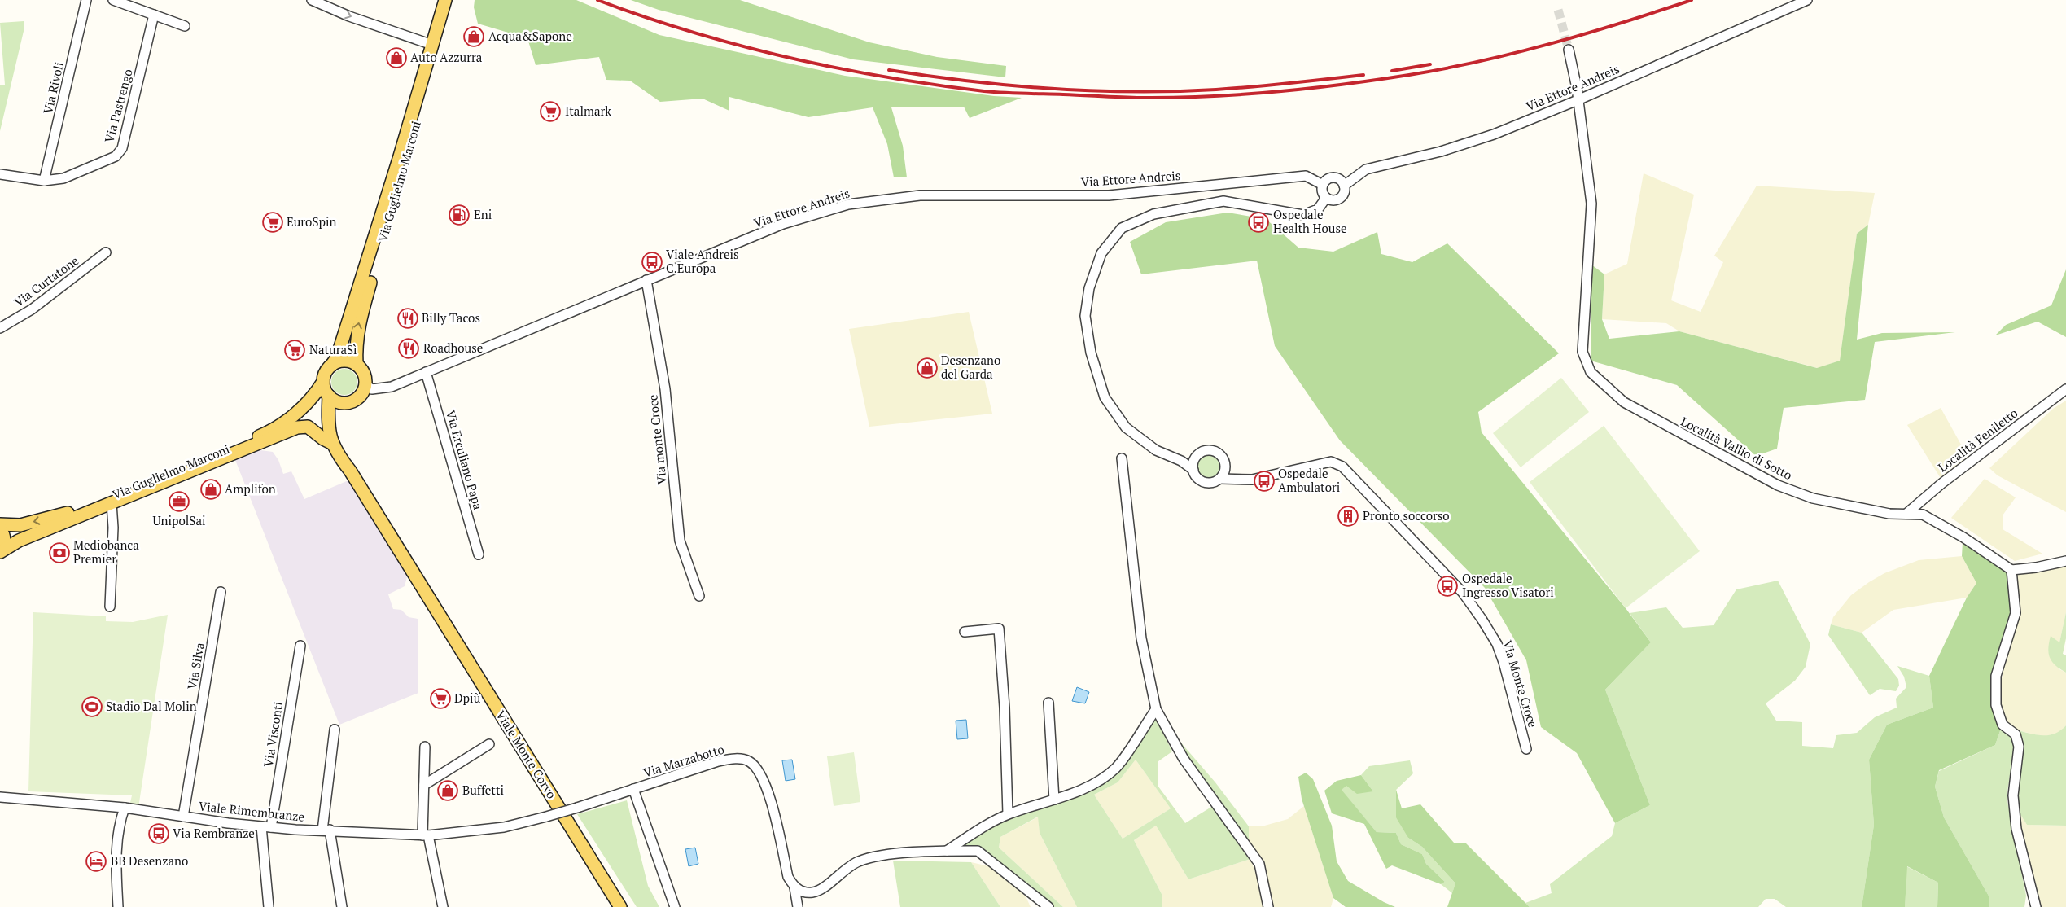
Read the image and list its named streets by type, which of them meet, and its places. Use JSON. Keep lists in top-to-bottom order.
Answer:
{
  "streets": {
    "main road": ["Via Guglielmo Marconi", "Viale Monte Corvo"],
    "street": [
      "Via Rivoli",
      "Via Ettore Andreis",
      "Via Pastrengo",
      "Via Curtatone",
      "Via monte Croce",
      "Località Feniletto",
      "Località Vallio di Sotto",
      "Via Erculiano Papa",
      "Via Silva",
      "Via Monte Croce",
      "Via Visconti",
      "Via Marzabotto",
      "Viale Rimembranze"
    ]
  },
  "crossings": [
    ["Via Rivoli", "Via Pastrengo"],
    ["Via Ettore Andreis", "Via Guglielmo Marconi"],
    ["Via Ettore Andreis", "Via monte Croce"],
    ["Via Ettore Andreis", "Località Vallio di Sotto"],
    ["Via Ettore Andreis", "Via Erculiano Papa"],
    ["Località Feniletto", "Località Vallio di Sotto"],
    ["Via Silva", "Viale Rimembranze"],
    ["Via Visconti", "Viale Rimembranze"],
    ["Via Marzabotto", "Viale Rimembranze"]
  ],
  "places": {
    "shop": [
      "Acqua&Sapone",
      "Auto Azzurra",
      "Desenzano del Garda",
      "Amplifon",
      "Buffetti"
    ],
    "supermarket": [
      "Italmark",
      "EuroSpin",
      "NaturaSì",
      "Dpiù"
    ],
    "fuel station": ["Eni"],
    "bus stop": [
      "Ospedale Health House",
      "Viale Andreis C.Europa",
      "Ospedale Ambulatori",
      "Ospedale Ingresso Visatori",
      "Via Rembranze"
    ],
    "restaurant": ["Billy Tacos", "Roadhouse"],
    "office": ["UnipolSai"],
    "building": ["Pronto soccorso"],
    "bank": ["Mediobanca Premier"],
    "sports": ["Stadio Dal Molin"],
    "hotel": ["BB Desenzano"]
  }
}
